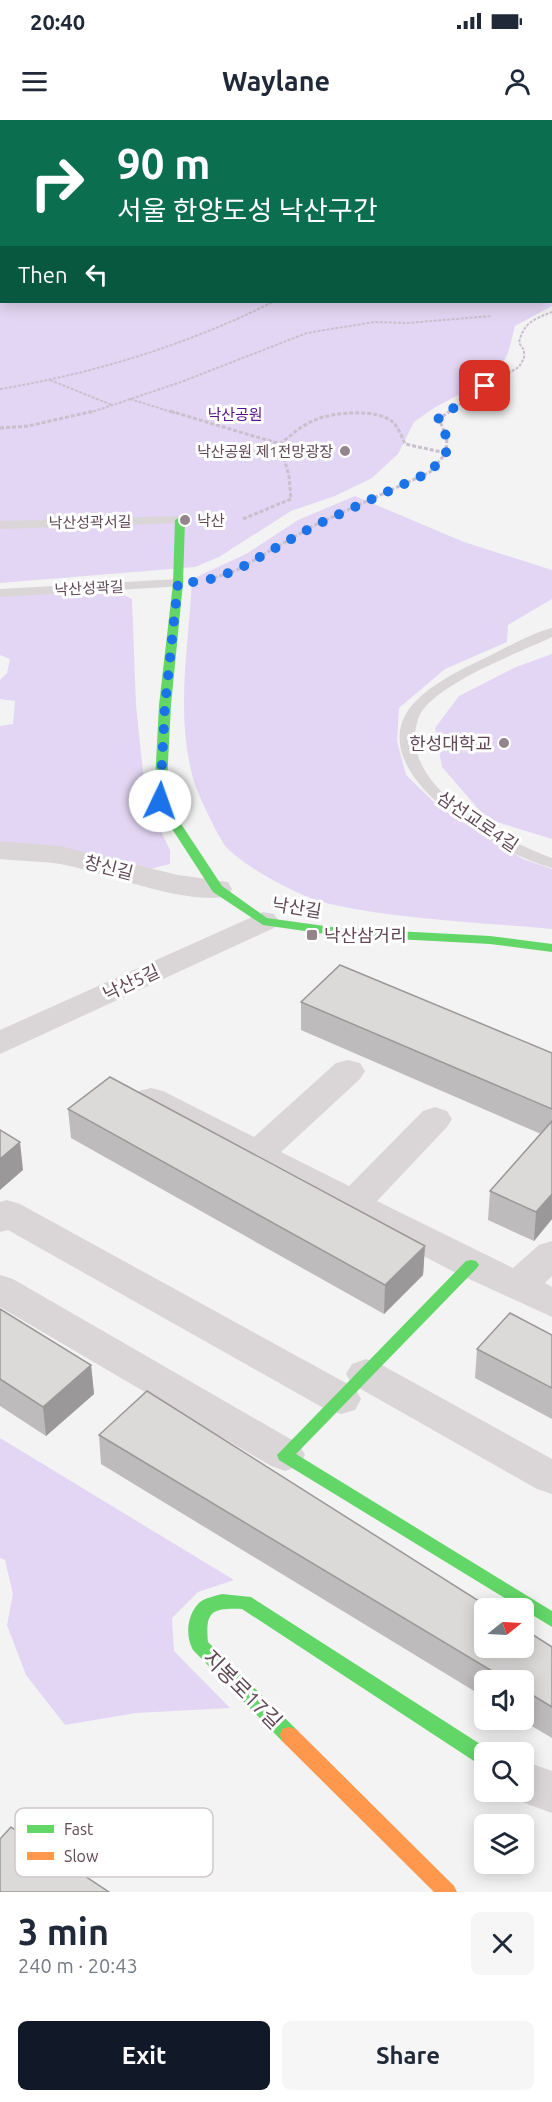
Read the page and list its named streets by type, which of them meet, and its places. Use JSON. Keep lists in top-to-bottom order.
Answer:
{
  "streets": {
    "street": [
      "창신길",
      "낙산길",
      "낙산5길",
      "지봉로17길"
    ],
    "lane": ["낙산성곽서길", "낙산성곽길", "삼선교로4길"]
  },
  "crossings": [
    ["낙산성곽서길", "낙산길"],
    ["낙산성곽길", "낙산길"],
    ["창신길", "낙산길"],
    ["낙산길", "낙산5길"]
  ],
  "parks": ["낙산공원"],
  "places": {
    "other": ["낙산공원 제1전망광장", "낙산", "한성대학교"],
    "transit": ["낙산삼거리"]
  },
  "legend": ["Fast", "Slow"],
  "north": "right",
  "page": {
    "status": "20:40",
    "header": "Waylane",
    "turn": ["90 m", "서울 한양도성 낙산구간"],
    "then": "Then",
    "heading": ["3 min", "240 m · 20:43"],
    "buttons": ["Exit", "Share"]
  }
}
